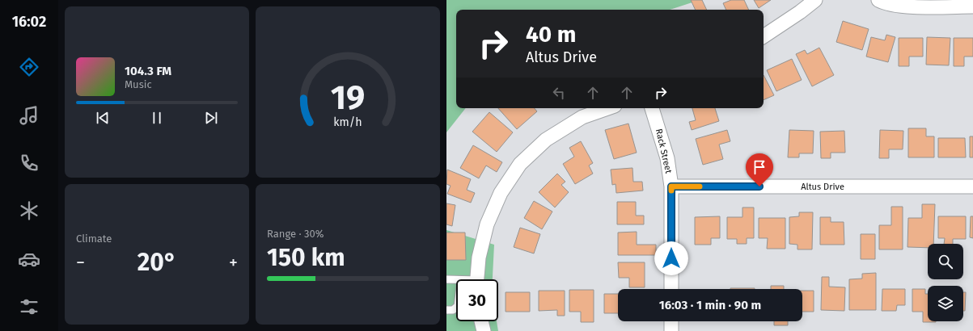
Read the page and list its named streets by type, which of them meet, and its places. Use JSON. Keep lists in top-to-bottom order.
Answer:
{
  "streets": {
    "street": ["Rack Street", "Altus Drive"]
  },
  "crossings": [
    ["Rack Street", "Altus Drive"]
  ],
  "page": {
    "tabs": "16:02",
    "turn": ["40 m", "Altus Drive"],
    "song": ["104.3 FM", "Music"],
    "tile": [
      "Climate",
      ["Range · 30%", "150 km"]
    ],
    "heat": ["−", "20°", "+"],
    "limit": "30",
    "trip": "16:03 · 1 min · 90 m",
    "gauge": ["19", "km/h"]
  }
}
